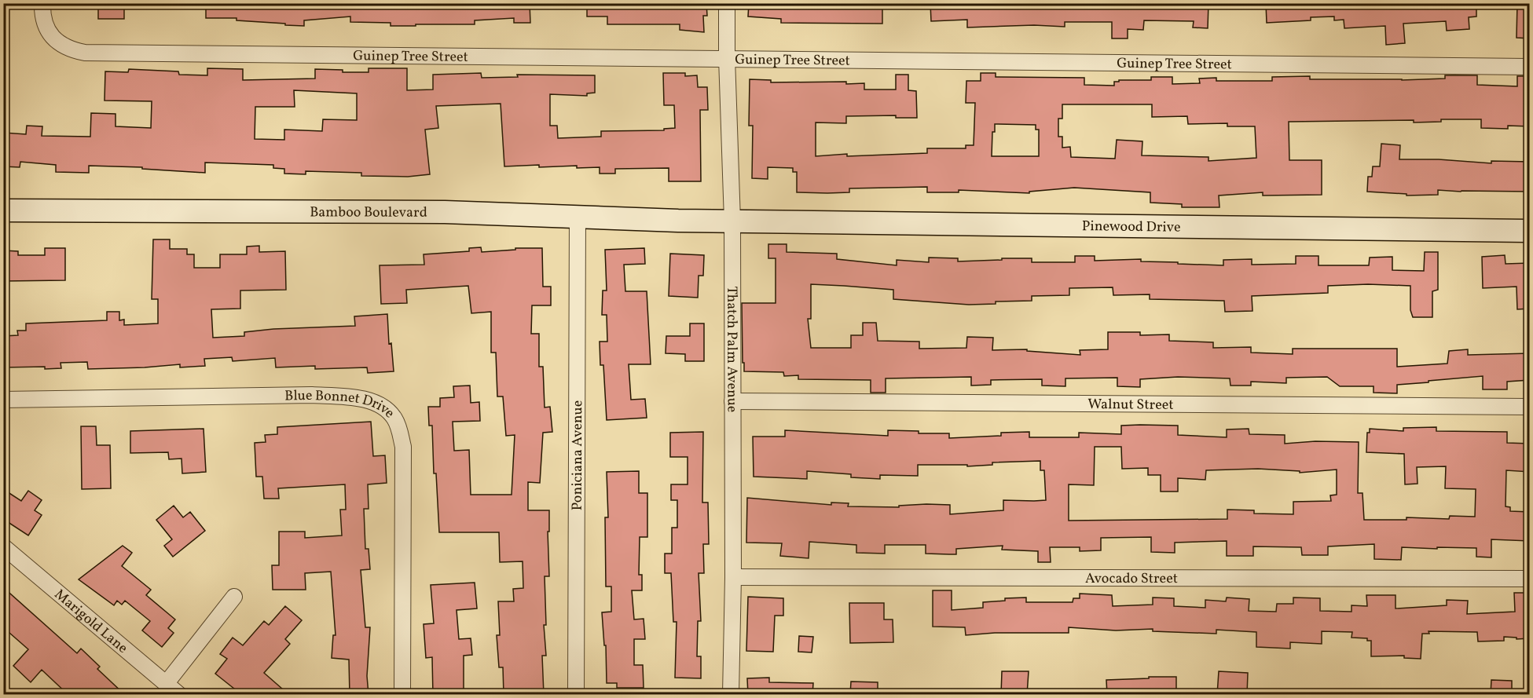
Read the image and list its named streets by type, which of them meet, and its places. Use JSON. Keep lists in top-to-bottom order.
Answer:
{
  "streets": {
    "main road": ["Bamboo Boulevard", "Pinewood Drive"],
    "street": [
      "Guinep Tree Street",
      "Thatch Palm Avenue",
      "Walnut Street",
      "Blue Bonnet Drive",
      "Poniciana Avenue",
      "Avocado Street",
      "Marigold Lane"
    ]
  },
  "crossings": [
    ["Guinep Tree Street", "Thatch Palm Avenue"],
    ["Bamboo Boulevard", "Pinewood Drive"],
    ["Bamboo Boulevard", "Thatch Palm Avenue"],
    ["Bamboo Boulevard", "Poniciana Avenue"],
    ["Pinewood Drive", "Thatch Palm Avenue"],
    ["Thatch Palm Avenue", "Walnut Street"],
    ["Thatch Palm Avenue", "Avocado Street"]
  ]
}
